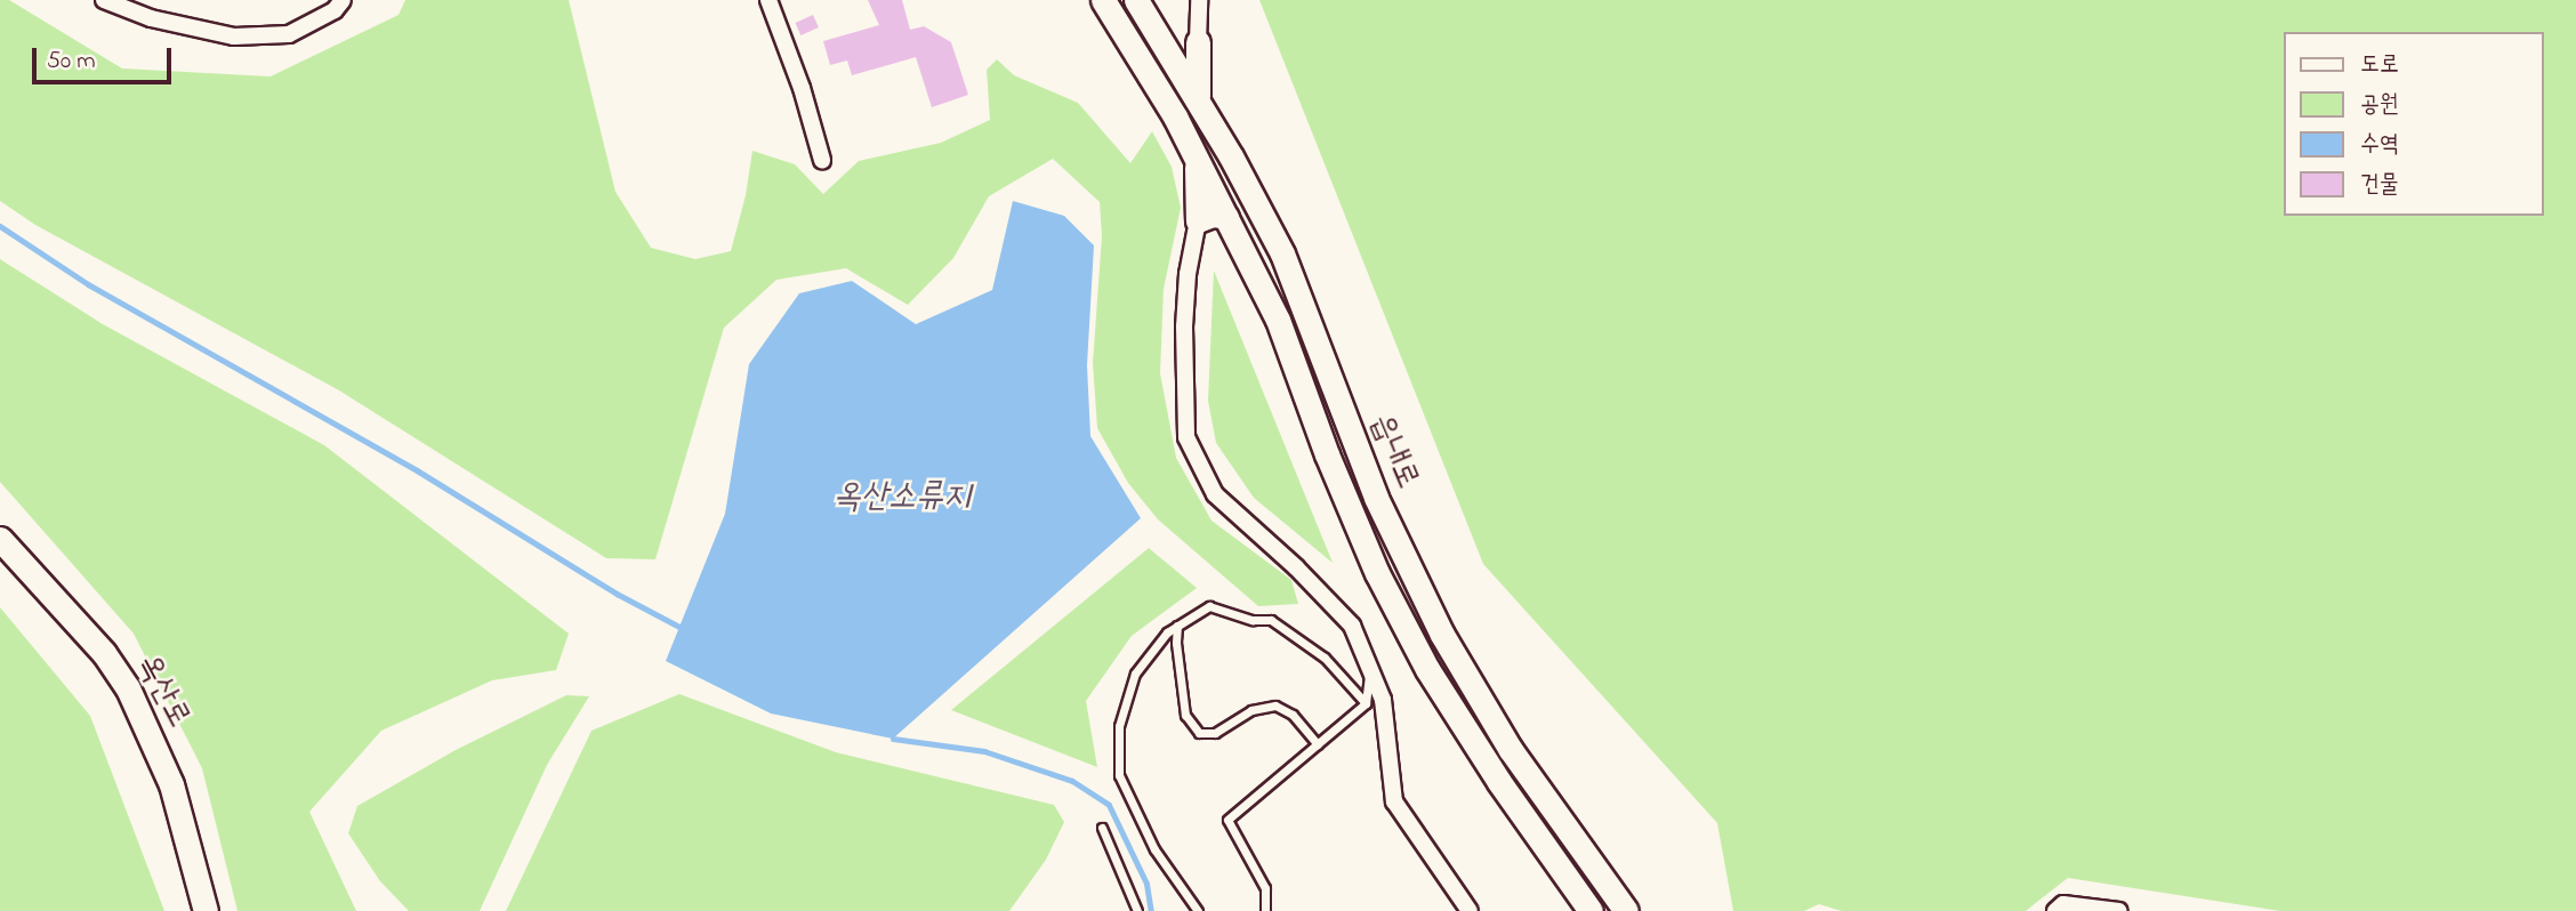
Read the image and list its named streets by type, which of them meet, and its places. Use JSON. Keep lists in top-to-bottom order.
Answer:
{
  "streets": {
    "street": ["읍내로", "옥산로"]
  },
  "water": ["옥산소류지"],
  "legend": [
    "도로",
    "공원",
    "수역",
    "건물"
  ],
  "scale_bar": "50 m"
}
